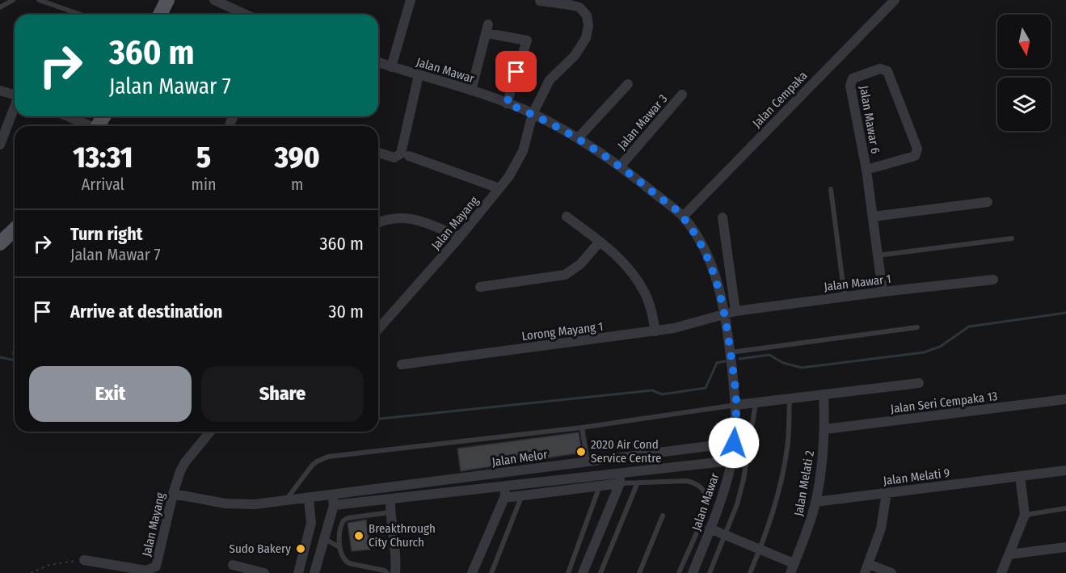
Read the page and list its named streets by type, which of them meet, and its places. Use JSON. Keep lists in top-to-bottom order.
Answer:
{
  "streets": {
    "street": [
      "Jalan Mawar",
      "Jalan Cempaka",
      "Jalan Mawar 6",
      "Jalan Mawar 3",
      "Jalan Mayang",
      "Jalan Mawar 1",
      "Lorong Mayang 1",
      "Jalan Seri Cempaka 13",
      "Jalan Melor",
      "Jalan Melati 9",
      "Jalan Melati 2"
    ]
  },
  "crossings": [
    ["Jalan Mawar", "Jalan Cempaka"],
    ["Jalan Mawar", "Jalan Mawar 3"],
    ["Jalan Mawar", "Jalan Mayang"],
    ["Jalan Mawar", "Jalan Mawar 1"],
    ["Jalan Mawar", "Lorong Mayang 1"],
    ["Jalan Mawar", "Jalan Melor"],
    ["Jalan Mawar 6", "Jalan Mawar 1"],
    ["Jalan Mayang", "Jalan Melor"],
    ["Jalan Mawar 1", "Lorong Mayang 1"],
    ["Jalan Seri Cempaka 13", "Jalan Melati 2"],
    ["Jalan Melati 9", "Jalan Melati 2"]
  ],
  "places": ["2020 Air Cond Service Centre", "Breakthrough City Church", "Sudo Bakery"],
  "north": "bottom",
  "page": {
    "turn": ["360 m", "Jalan Mawar 7"],
    "eta": [
      "13:31",
      "Arrival",
      "5",
      "min",
      "390",
      "m"
    ],
    "list": [
      {
        "name": "Turn right",
        "note": "Jalan Mawar 7",
        "value": "360 m"
      },
      {
        "name": "Arrive at destination",
        "value": "30 m"
      }
    ],
    "buttons": ["Exit", "Share"]
  }
}
